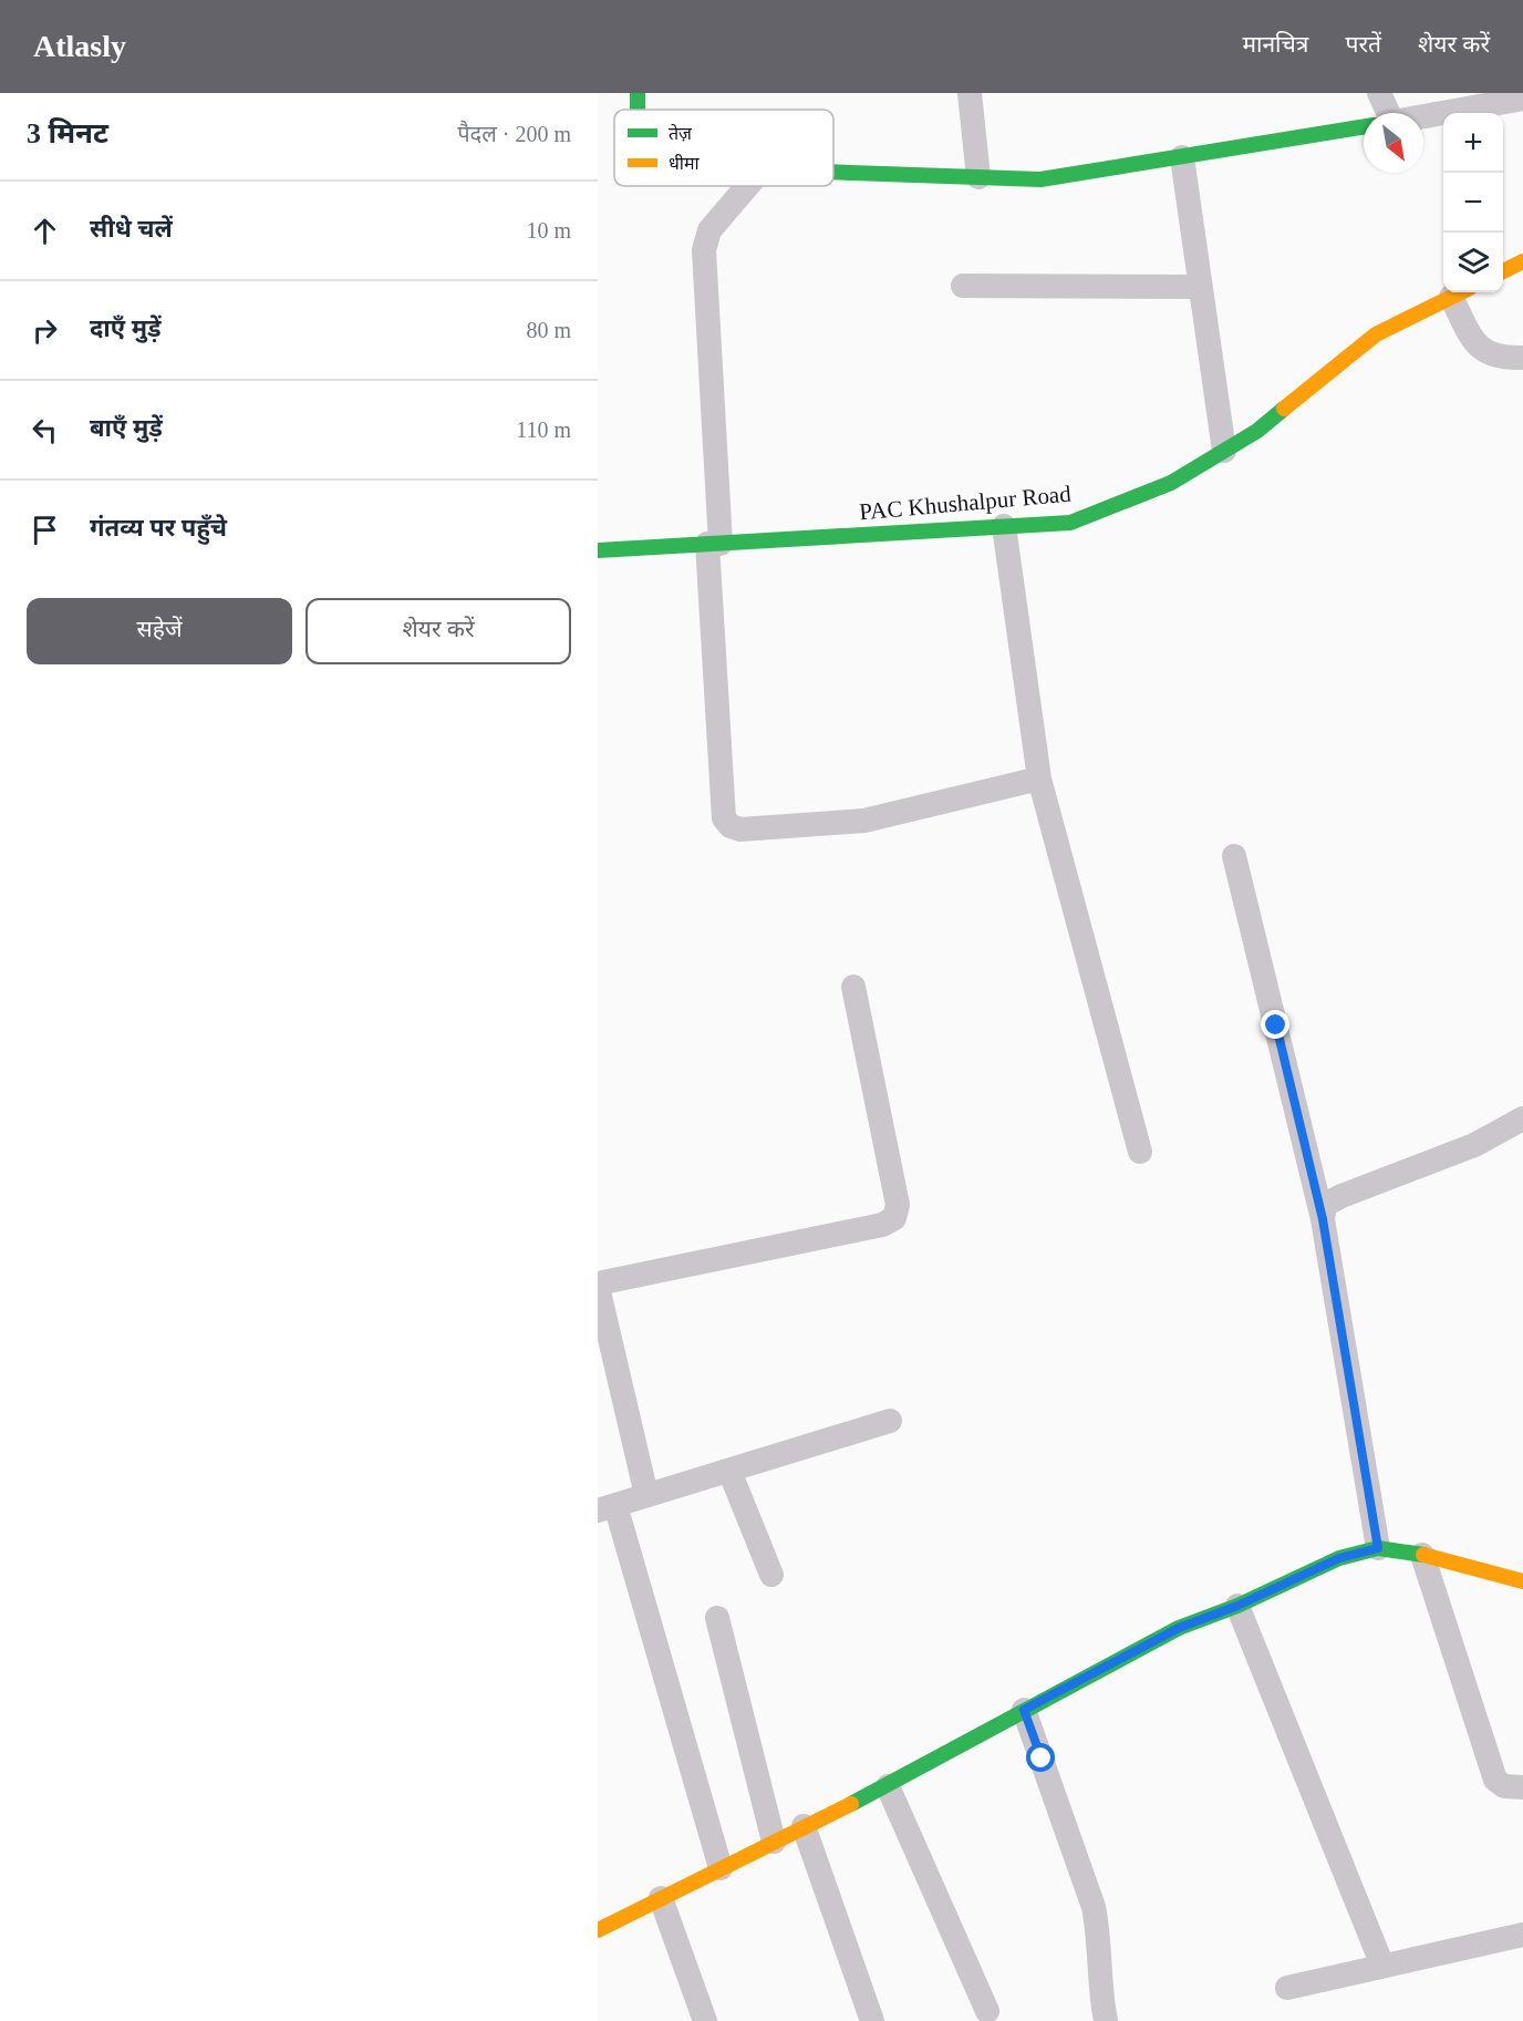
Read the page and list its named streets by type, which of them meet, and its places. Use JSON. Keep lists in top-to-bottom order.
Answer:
{
  "streets": {
    "street": ["PAC Khushalpur Road"]
  },
  "legend": ["तेज़", "धीमा"],
  "north": "bottom right",
  "page": {
    "header": "Atlasly",
    "nav": ["मानचित्र", "परतें", "शेयर करें"],
    "heading": ["3 मिनट", "पैदल · 200 m"],
    "map_buttons": ["+", "−"],
    "list": [
      ["सीधे चलें", "10 m"],
      ["दाएँ मुड़ें", "80 m"],
      ["बाएँ मुड़ें", "110 m"],
      "गंतव्य पर पहुँचे"
    ],
    "buttons": ["सहेजें", "शेयर करें"]
  }
}
